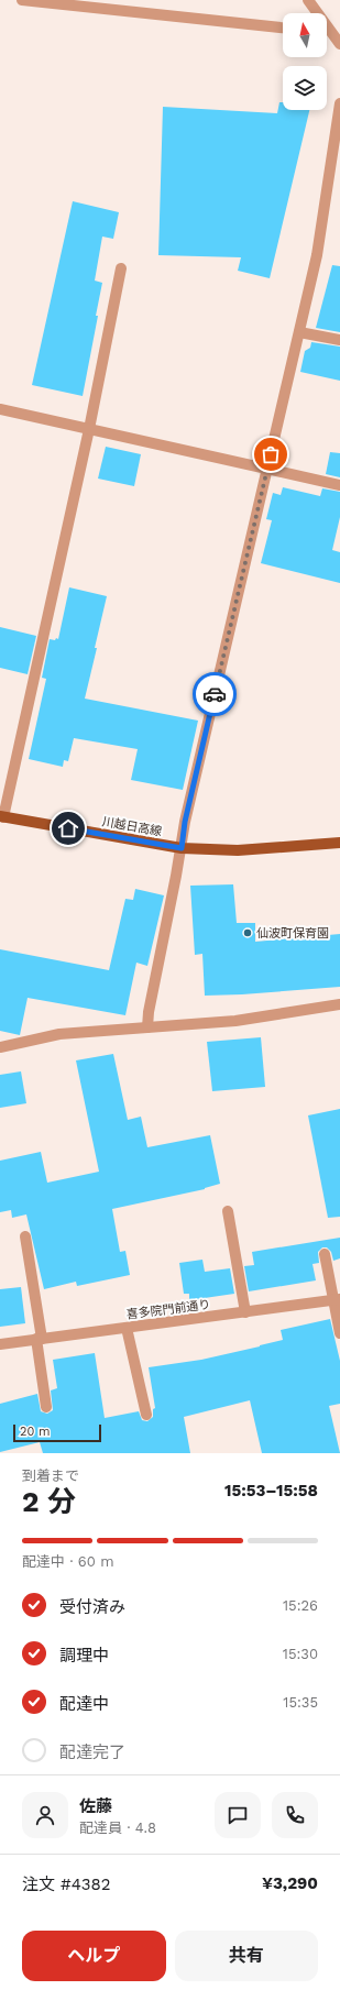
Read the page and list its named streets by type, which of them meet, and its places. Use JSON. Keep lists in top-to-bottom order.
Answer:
{
  "streets": {
    "main road": ["川越日高線"],
    "street": ["喜多院門前通り"]
  },
  "places": ["仙波町保育園"],
  "scale_bar": "20 m",
  "north": "top",
  "page": {
    "scale": "20 m",
    "heading": ["2 分", "到着まで", "15:53–15:58"],
    "panel": [
      "佐藤",
      "配達員 · 4.8",
      "注文 #4382",
      "¥3,290"
    ],
    "bar": "配達中 · 60 m",
    "list": [
      ["受付済み", "15:26"],
      ["調理中", "15:30"],
      ["配達中", "15:35"],
      "配達完了"
    ],
    "buttons": ["ヘルプ", "共有"]
  }
}
